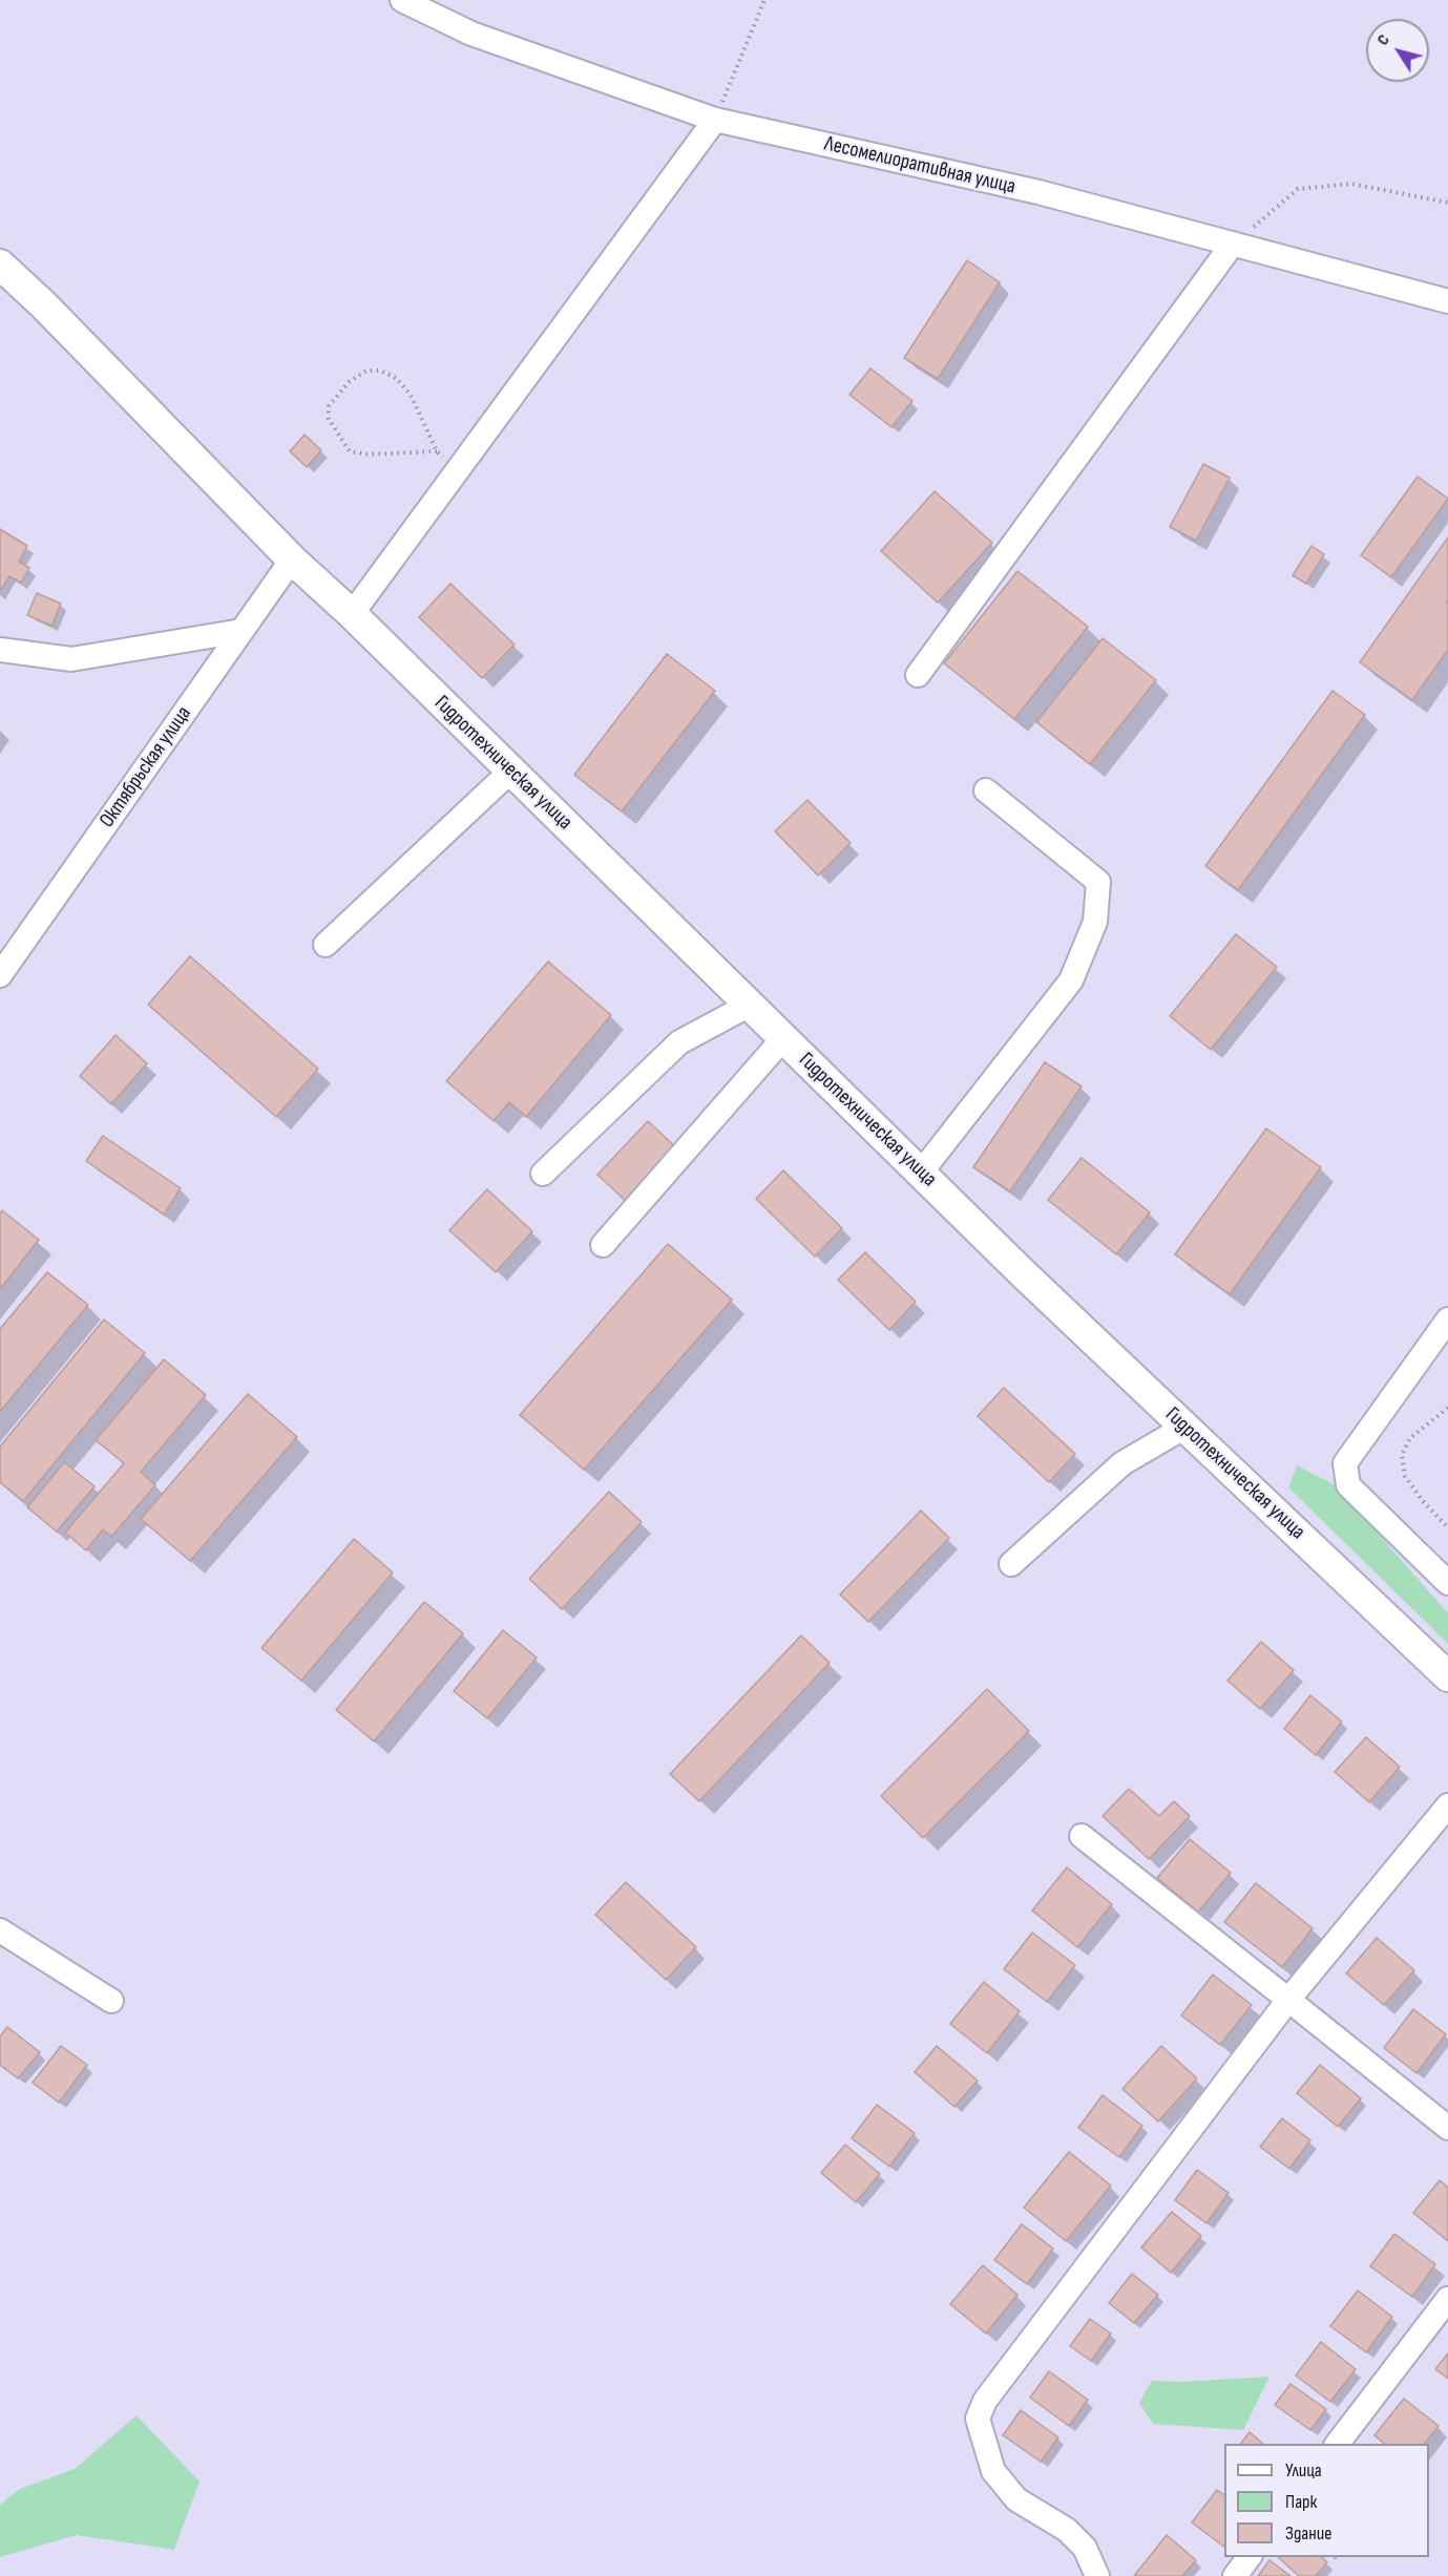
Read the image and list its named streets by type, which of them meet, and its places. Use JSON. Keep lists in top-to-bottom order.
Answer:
{
  "streets": {
    "main road": ["Гидротехническая улица"],
    "street": ["Лесомелиоративная улица", "Октябрьская улица"]
  },
  "crossings": [
    ["Гидротехническая улица", "Октябрьская улица"]
  ],
  "legend": ["Улица", "Парк", "Здание"],
  "north": "top left"
}
